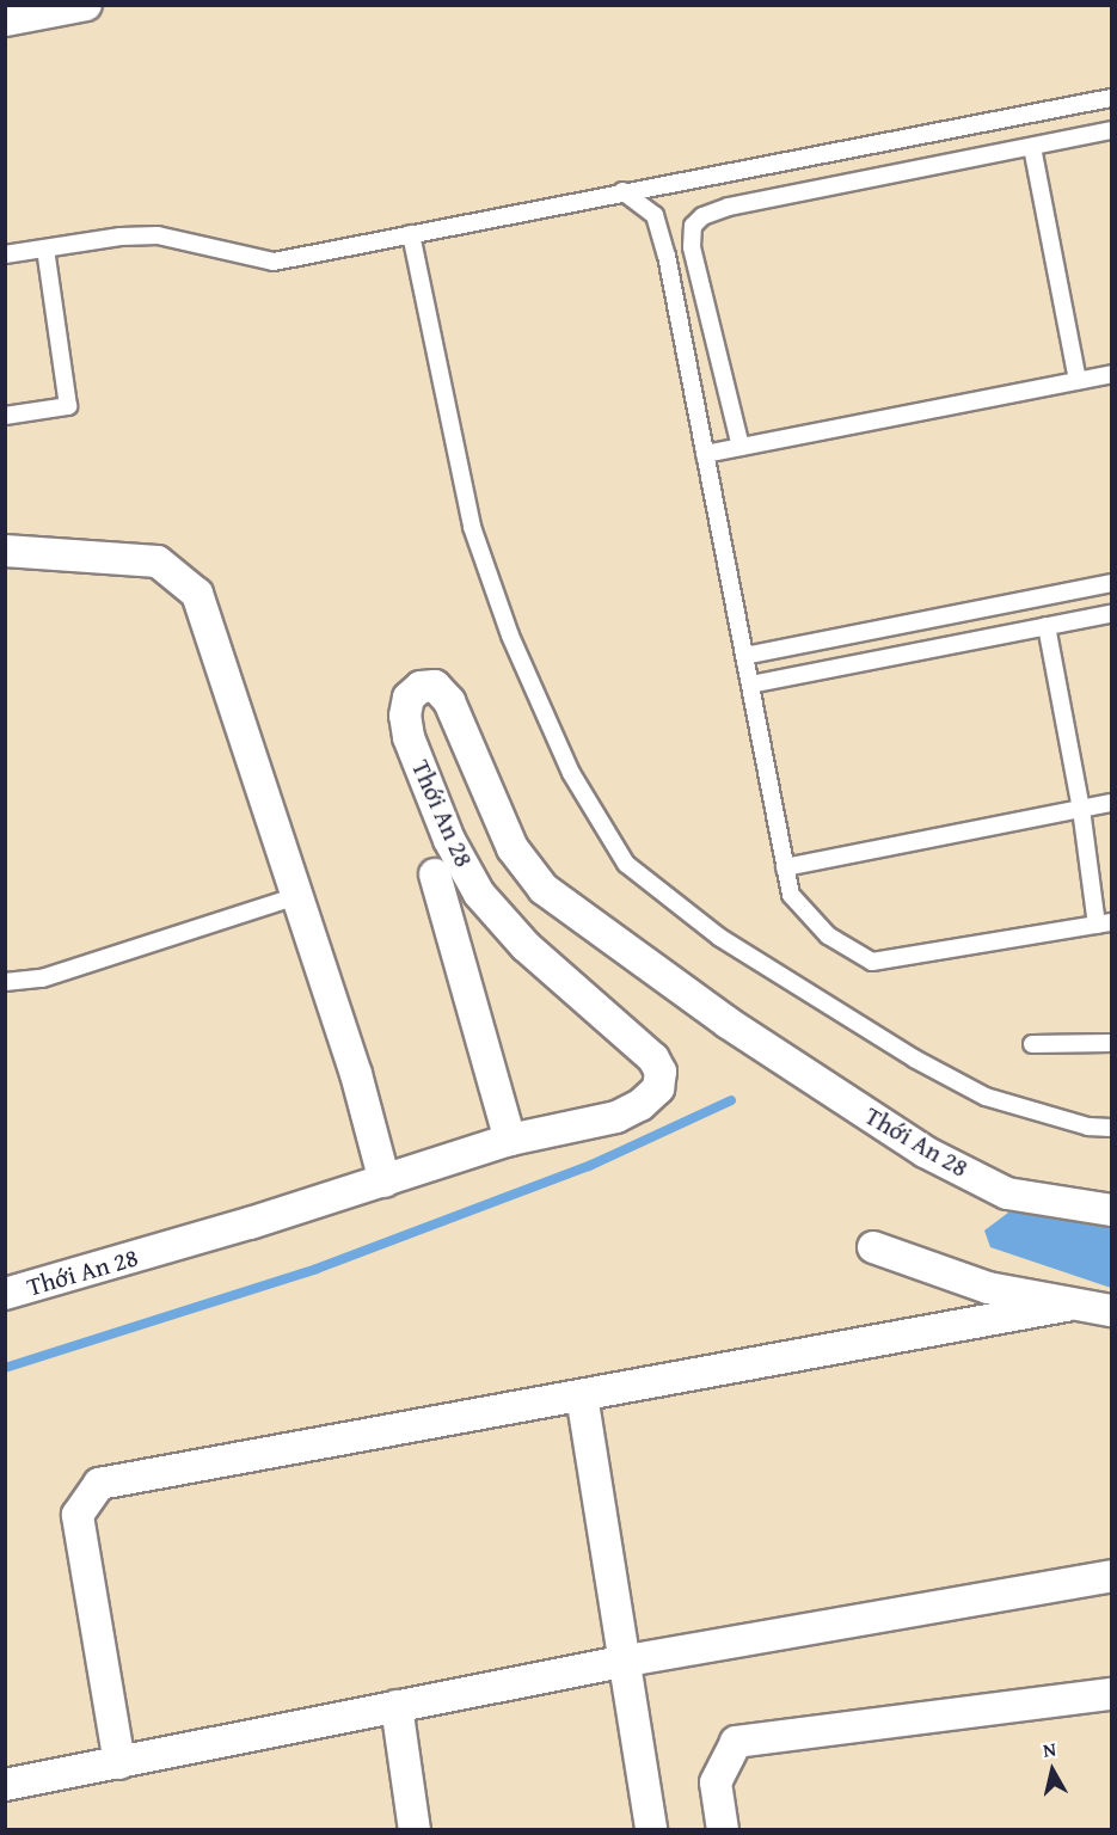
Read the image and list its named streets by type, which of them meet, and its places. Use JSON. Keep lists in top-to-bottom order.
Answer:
{
  "streets": {
    "street": ["Thới An 28"]
  },
  "north": "top"
}
